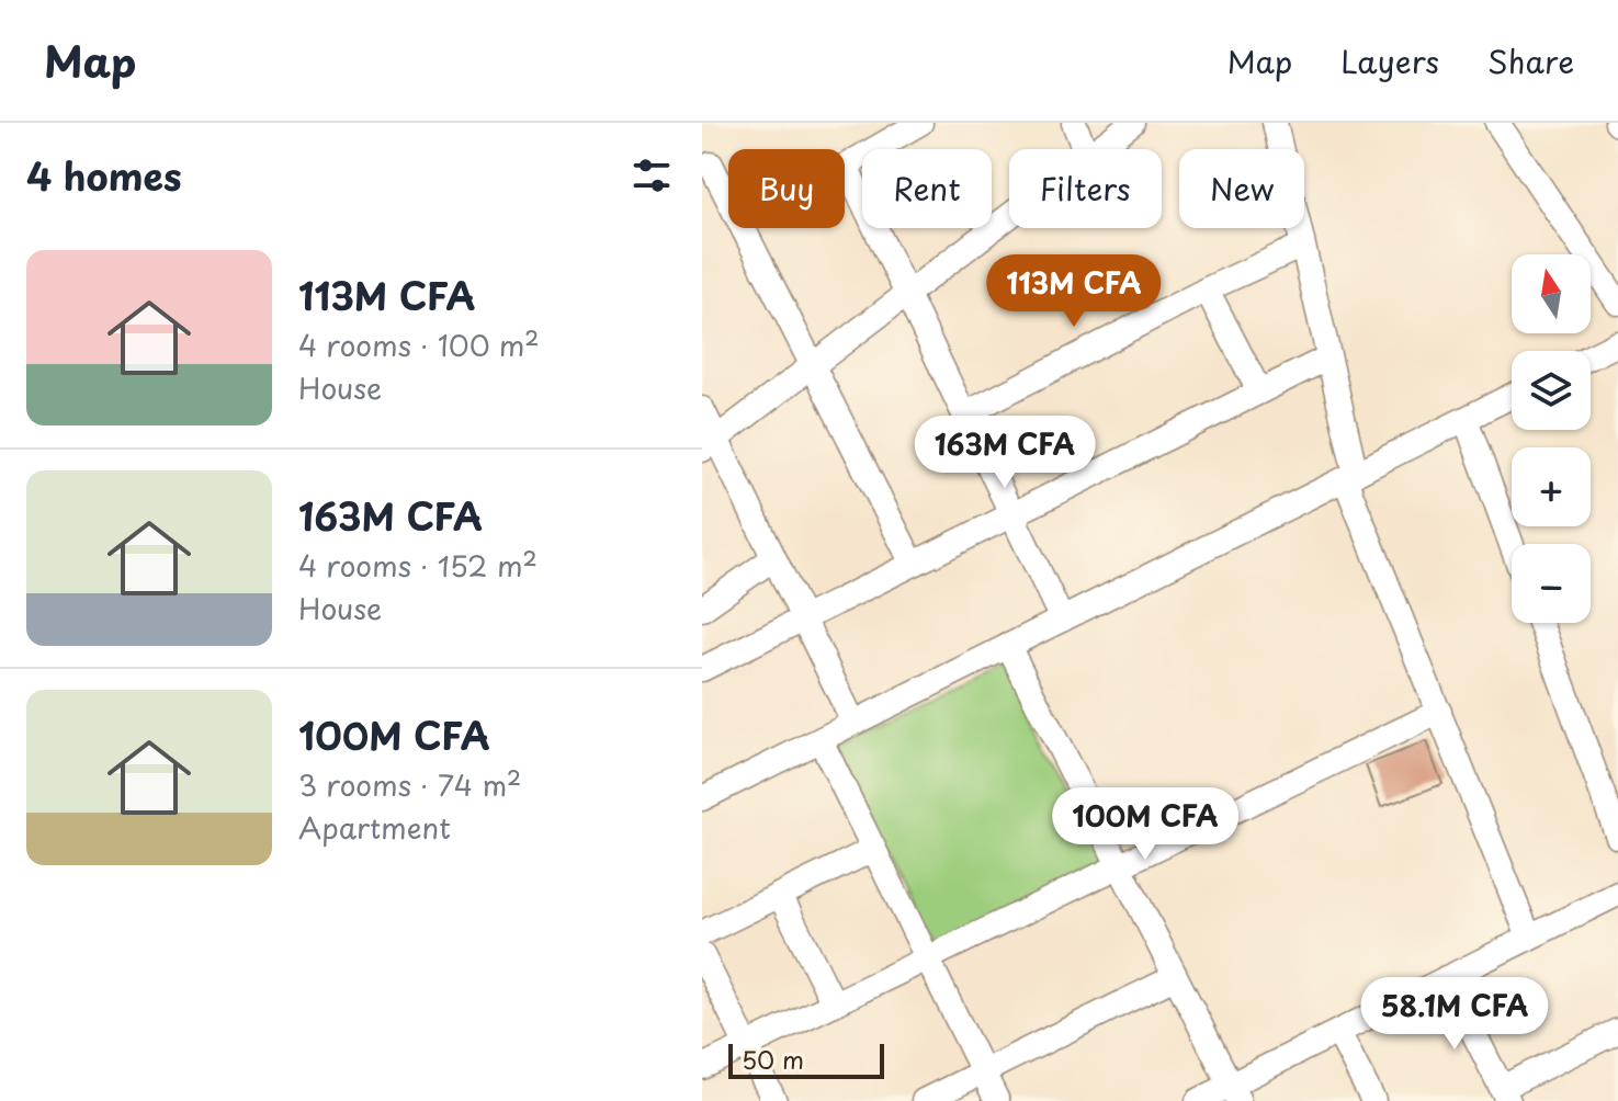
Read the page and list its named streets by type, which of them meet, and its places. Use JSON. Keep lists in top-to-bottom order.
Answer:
{
  "scale_bar": "50 m",
  "north": "top",
  "page": {
    "header": "Map",
    "nav": ["Map", "Layers", "Share"],
    "heading": "4 homes",
    "chip": [
      "Buy",
      "Rent",
      "Filters",
      "New"
    ],
    "list": [
      {
        "name": "113M CFA",
        "note": "4 rooms · 100 m² · House"
      },
      {
        "name": "163M CFA",
        "note": "4 rooms · 152 m² · House"
      },
      {
        "name": "100M CFA",
        "note": "3 rooms · 74 m² · Apartment"
      }
    ],
    "map_buttons": ["+", "−"],
    "price": [
      "113M CFA",
      "163M CFA",
      "100M CFA",
      "58.1M CFA"
    ],
    "scale": "50 m"
  }
}
